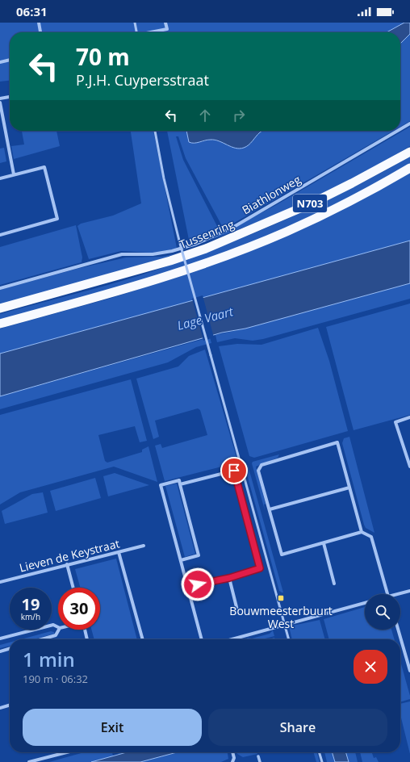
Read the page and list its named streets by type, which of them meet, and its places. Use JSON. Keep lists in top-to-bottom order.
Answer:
{
  "streets": {
    "highway": ["N703", "Tussenring"],
    "street": ["Biathlonweg", "Lieven de Keystraat"]
  },
  "water": ["Lage Vaart"],
  "places": {
    "transit": ["Bouwmeesterbuurt West"]
  },
  "page": {
    "status": "06:31",
    "turn": ["70 m", "P.J.H. Cuypersstraat"],
    "speed": "19 km/h",
    "limit": "30",
    "heading": ["1 min", "190 m · 06:32"],
    "buttons": ["Exit", "Share"]
  }
}
